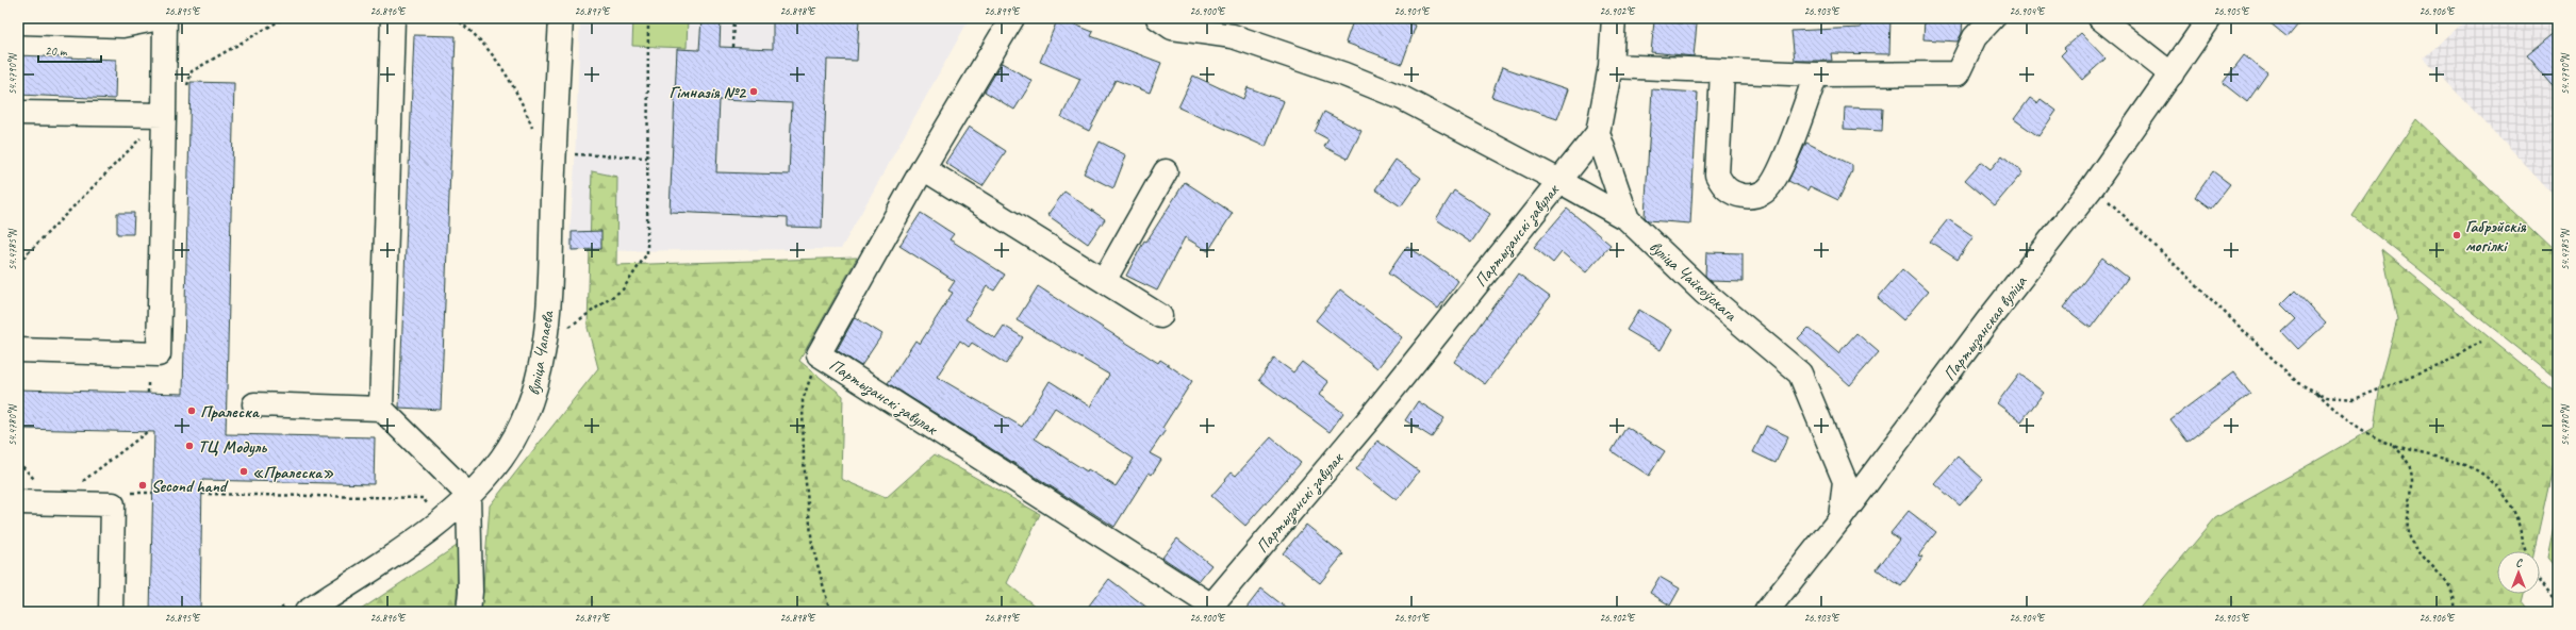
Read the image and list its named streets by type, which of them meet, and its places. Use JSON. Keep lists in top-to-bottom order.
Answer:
{
  "streets": {
    "street": [
      "Партызанскі завулак",
      "вуліца Чайкоўскага",
      "Партызанская вуліца",
      "вуліца Чапаева"
    ]
  },
  "crossings": [
    ["Партызанскі завулак", "вуліца Чайкоўскага"],
    ["вуліца Чайкоўскага", "Партызанская вуліца"]
  ],
  "places": [
    "Гімназія №2",
    "Габрэйскія могілкі",
    "Пралеска",
    "ТЦ Модуль",
    "«Пралеска»",
    "Second hand"
  ],
  "scale_bar": "20 m",
  "north": "top",
  "coordinates": [
    "26.895°E",
    "26.896°E",
    "26.897°E",
    "26.898°E",
    "26.899°E",
    "26.900°E",
    "26.901°E",
    "26.902°E",
    "26.903°E",
    "26.904°E",
    "26.905°E",
    "26.906°E",
    "54.4790°N",
    "54.4785°N",
    "54.4780°N"
  ]
}
